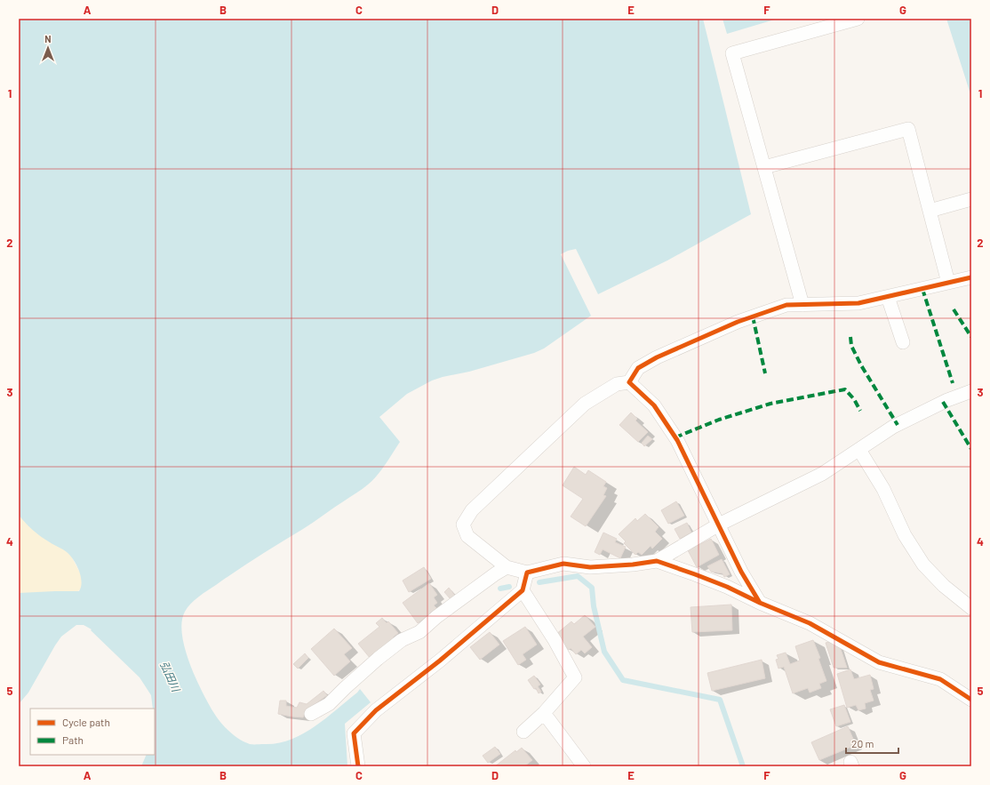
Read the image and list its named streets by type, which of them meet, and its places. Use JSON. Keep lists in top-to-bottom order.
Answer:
{
  "water": ["弘田川"],
  "legend": ["Cycle path", "Path"],
  "scale_bar": "20 m",
  "north": "top",
  "grid": {
    "columns": [
      "A",
      "B",
      "C",
      "D",
      "E",
      "F",
      "G"
    ],
    "rows": [
      "1",
      "2",
      "3",
      "4",
      "5"
    ]
  }
}
